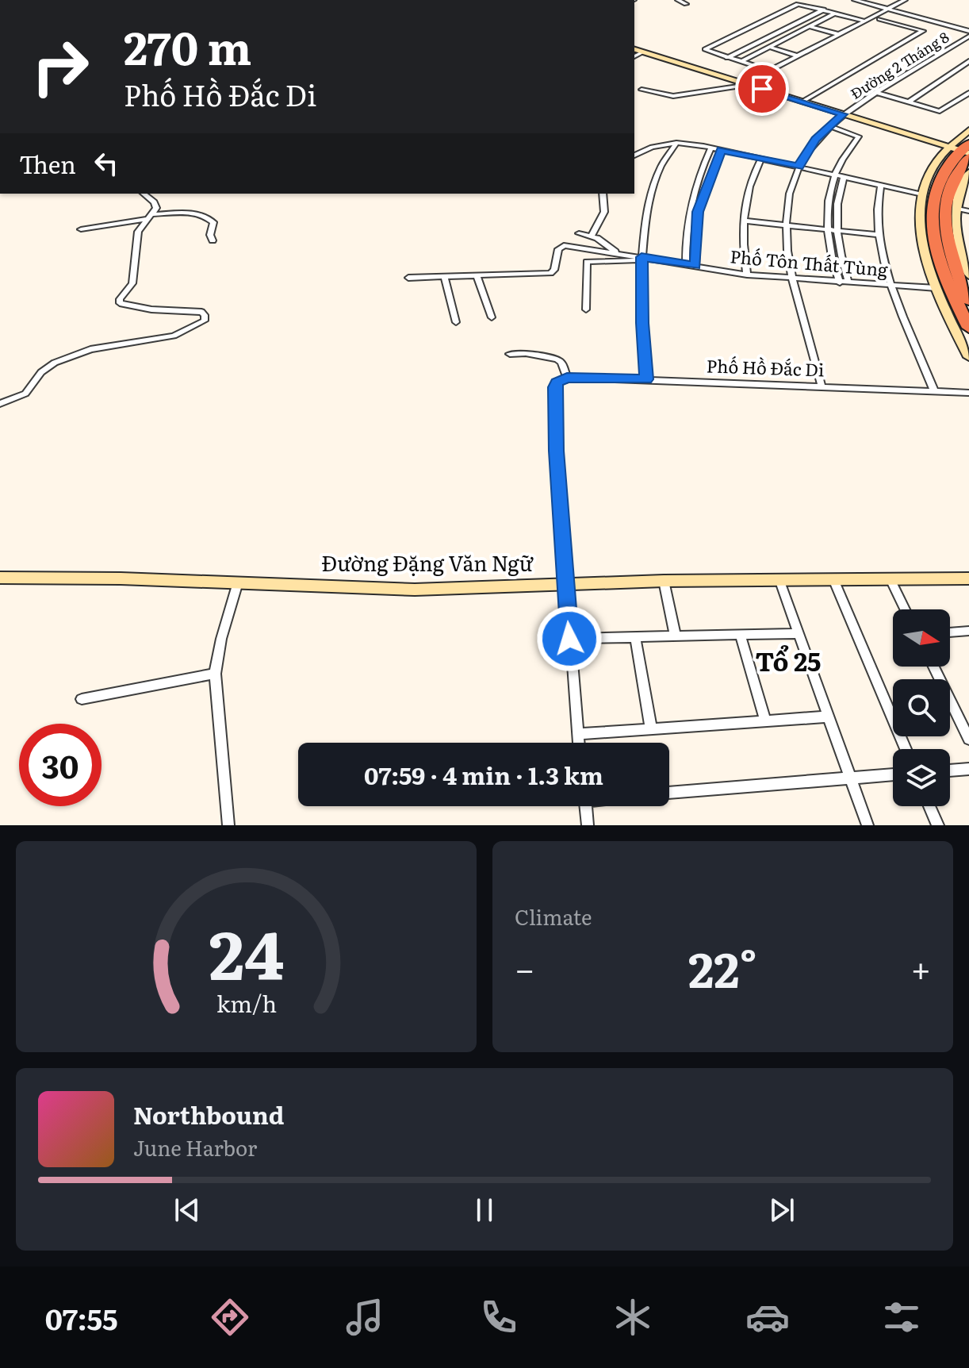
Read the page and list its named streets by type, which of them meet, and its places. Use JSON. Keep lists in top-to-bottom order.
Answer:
{
  "streets": {
    "street": [
      "Đường 2 Tháng 8",
      "Phố Tôn Thất Tùng",
      "Phố Hồ Đắc Di",
      "Đường Đặng Văn Ngữ"
    ]
  },
  "crossings": [
    ["Đường 2 Tháng 8", "Phố Tôn Thất Tùng"],
    ["Đường 2 Tháng 8", "Phố Hồ Đắc Di"]
  ],
  "districts": ["Tổ 25"],
  "north": "right",
  "page": {
    "turn": ["270 m", "Phố Hồ Đắc Di"],
    "then": "Then",
    "limit": "30",
    "trip": "07:59 · 4 min · 1.3 km",
    "tile": "Climate",
    "heat": ["−", "22°", "+"],
    "song": ["Northbound", "June Harbor"],
    "tabs": "07:55",
    "gauge": ["24", "km/h"]
  }
}
